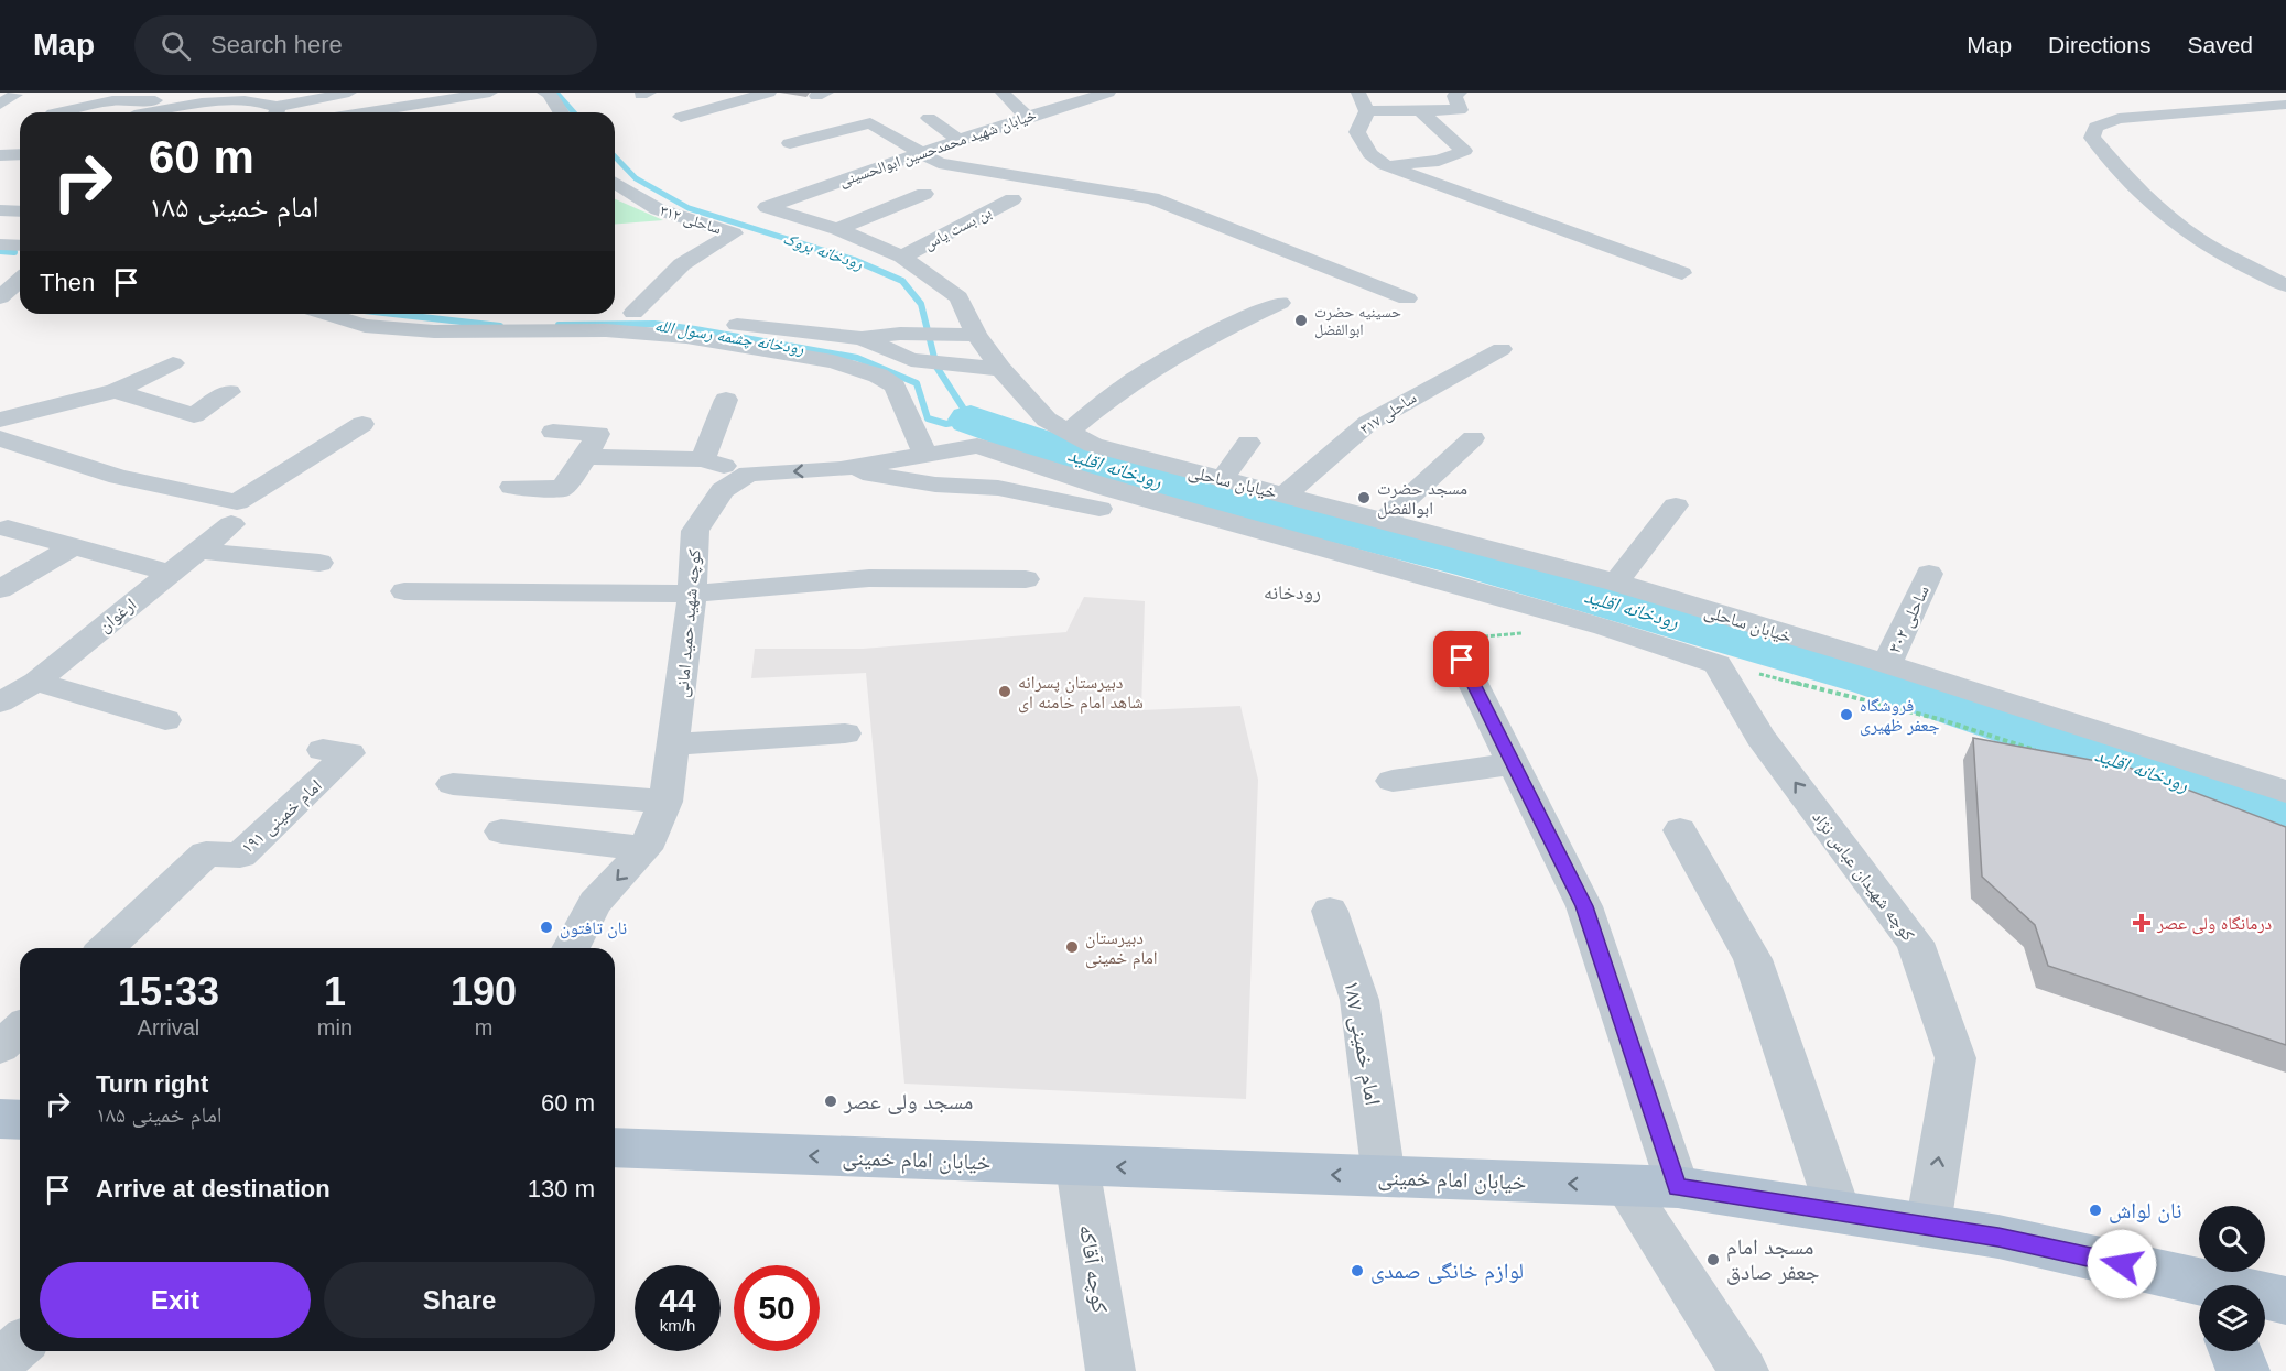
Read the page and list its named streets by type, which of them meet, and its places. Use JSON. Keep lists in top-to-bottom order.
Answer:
{
  "streets": {
    "main road": ["خیابان امام خمینی"],
    "street": [
      "خیابان شهید محمدحسین ابوالحسینی",
      "ساحلی ۳۱۲",
      "بن بست یاس",
      "ساحلی ۳۱۷",
      "خیابان ساحلی",
      "ارغوان",
      "ساحلی ۳۰۲",
      "کوچه شهید حمید امانی",
      "امام خمینی ۱۹۱",
      "کوچه شهیدان عباس نژاد",
      "امام خمینی ۱۸۷",
      "کوچه آقاکه"
    ]
  },
  "crossings": [
    ["خیابان شهید محمدحسین ابوالحسینی", "ساحلی ۳۱۲"],
    ["خیابان شهید محمدحسین ابوالحسینی", "خیابان ساحلی"],
    ["بن بست یاس", "خیابان ساحلی"],
    ["ساحلی ۳۱۷", "خیابان ساحلی"],
    ["خیابان ساحلی", "ساحلی ۳۰۲"],
    ["خیابان ساحلی", "کوچه شهیدان عباس نژاد"],
    ["کوچه شهیدان عباس نژاد", "خیابان امام خمینی"],
    ["امام خمینی ۱۸۷", "خیابان امام خمینی"],
    ["خیابان امام خمینی", "کوچه آقاکه"]
  ],
  "one_way": ["خیابان امام خمینی"],
  "districts": ["رودخانه"],
  "water": ["رودخانه بروک", "رودخانه چشمه رسول الله", "رودخانه اقلید"],
  "places": {
    "other": [
      "حسینیه حضرت ابوالفضل",
      "مسجد حضرت ابوالفضل",
      "دبیرستان پسرانه شاهد امام خامنه ای",
      "فروشگاه جعفر ظهیری",
      "نان تافتون",
      "دبیرستان امام خمینی",
      "مسجد ولی عصر",
      "نان لواش",
      "مسجد امام جعفر صادق",
      "لوازم خانگی صمدی"
    ],
    "health": ["درمانگاه ولی عصر"]
  },
  "page": {
    "header": "Map",
    "search": "Search here",
    "nav": ["Map", "Directions", "Saved"],
    "turn": ["60 m", "امام خمینی ۱۸۵"],
    "then": "Then",
    "eta": [
      "15:33",
      "Arrival",
      "1",
      "min",
      "190",
      "m"
    ],
    "list": [
      {
        "name": "Turn right",
        "note": "امام خمینی ۱۸۵",
        "value": "60 m"
      },
      {
        "name": "Arrive at destination",
        "value": "130 m"
      }
    ],
    "buttons": ["Exit", "Share"],
    "speed": "44 km/h",
    "limit": "50"
  }
}
